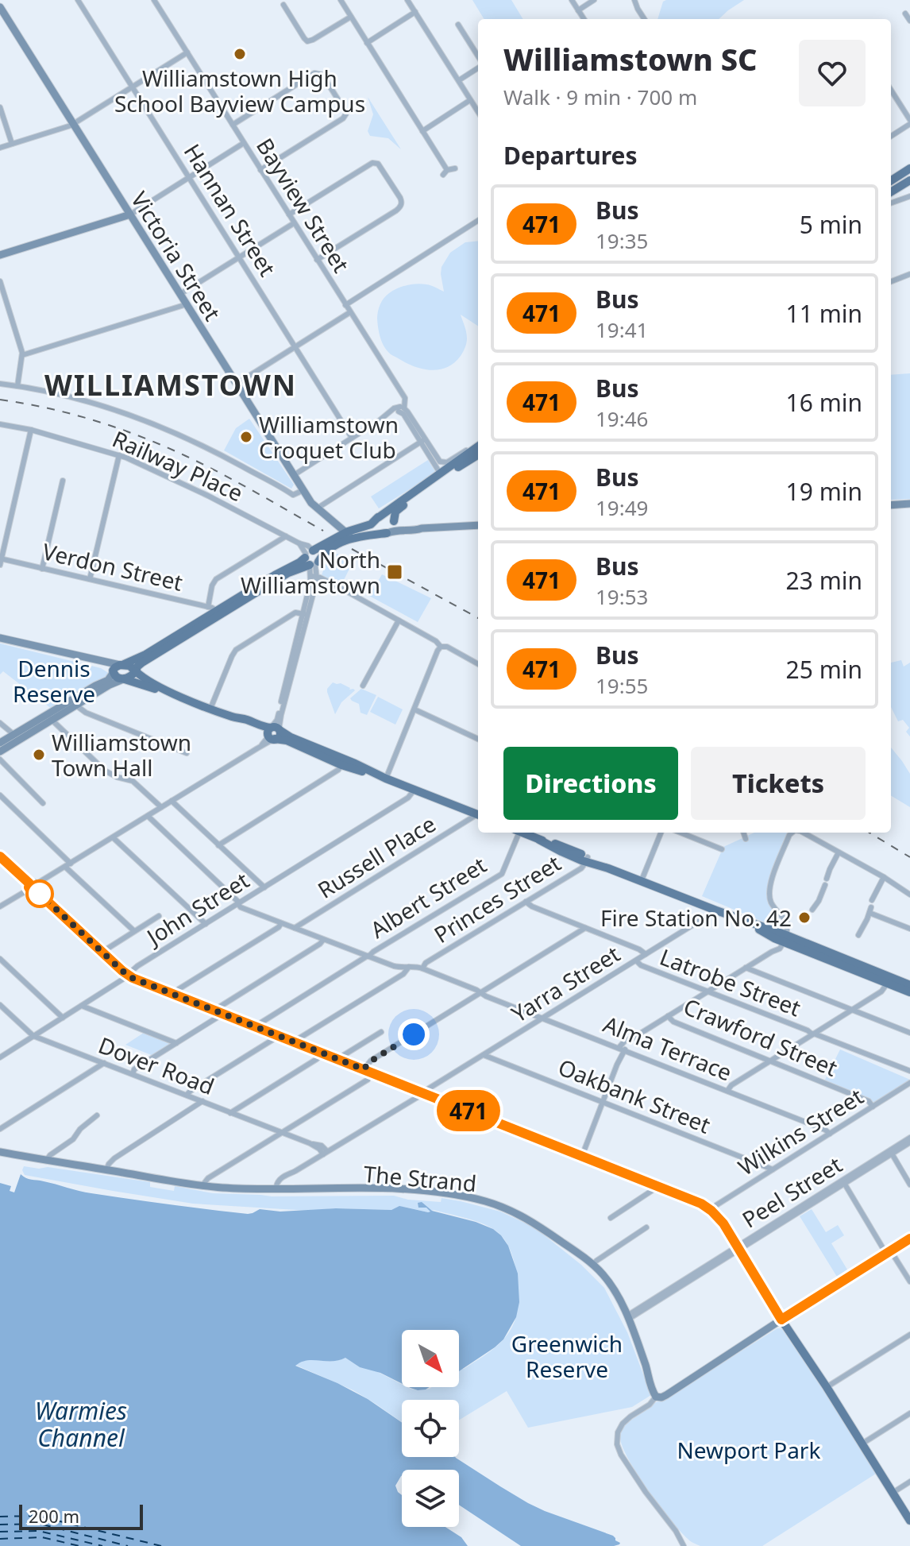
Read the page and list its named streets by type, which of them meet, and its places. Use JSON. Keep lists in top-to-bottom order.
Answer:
{
  "streets": {
    "street": [
      "Bayview Street",
      "Hannan Street",
      "Victoria Street",
      "Railway Place",
      "Verdon Street",
      "Russell Place",
      "Albert Street",
      "Princes Street",
      "John Street",
      "Latrobe Street",
      "Yarra Street",
      "Crawford Street",
      "Alma Terrace",
      "Dover Road",
      "Oakbank Street",
      "Wilkins Street",
      "The Strand",
      "Peel Street"
    ]
  },
  "crossings": [
    ["Princes Street", "Alma Terrace"],
    ["John Street", "Dover Road"],
    ["Latrobe Street", "Yarra Street"],
    ["Yarra Street", "Alma Terrace"],
    ["Yarra Street", "Oakbank Street"],
    ["Crawford Street", "Wilkins Street"],
    ["Alma Terrace", "Wilkins Street"],
    ["Oakbank Street", "Wilkins Street"],
    ["The Strand", "Peel Street"]
  ],
  "districts": ["WILLIAMSTOWN"],
  "water": ["Warmies Channel"],
  "parks": ["Dennis Reserve", "Greenwich Reserve", "Newport Park"],
  "places": {
    "other": [
      "Williamstown High School Bayview Campus",
      "Williamstown Croquet Club",
      "Williamstown Town Hall",
      "Fire Station No. 42"
    ],
    "transit": ["North Williamstown"]
  },
  "lines": ["bus line 471"],
  "scale_bar": "200 m",
  "north": "bottom right",
  "page": {
    "on_map": "471",
    "heading": [
      ["Williamstown SC", "Walk · 9 min · 700 m"],
      "Departures"
    ],
    "list": [
      {
        "mark": "471",
        "name": "Bus",
        "note": "19:35",
        "value": "5 min"
      },
      {
        "mark": "471",
        "name": "Bus",
        "note": "19:41",
        "value": "11 min"
      },
      {
        "mark": "471",
        "name": "Bus",
        "note": "19:46",
        "value": "16 min"
      },
      {
        "mark": "471",
        "name": "Bus",
        "note": "19:49",
        "value": "19 min"
      },
      {
        "mark": "471",
        "name": "Bus",
        "note": "19:53",
        "value": "23 min"
      },
      {
        "mark": "471",
        "name": "Bus",
        "note": "19:55",
        "value": "25 min"
      }
    ],
    "buttons": ["Directions", "Tickets"],
    "scale": "200 m"
  }
}
